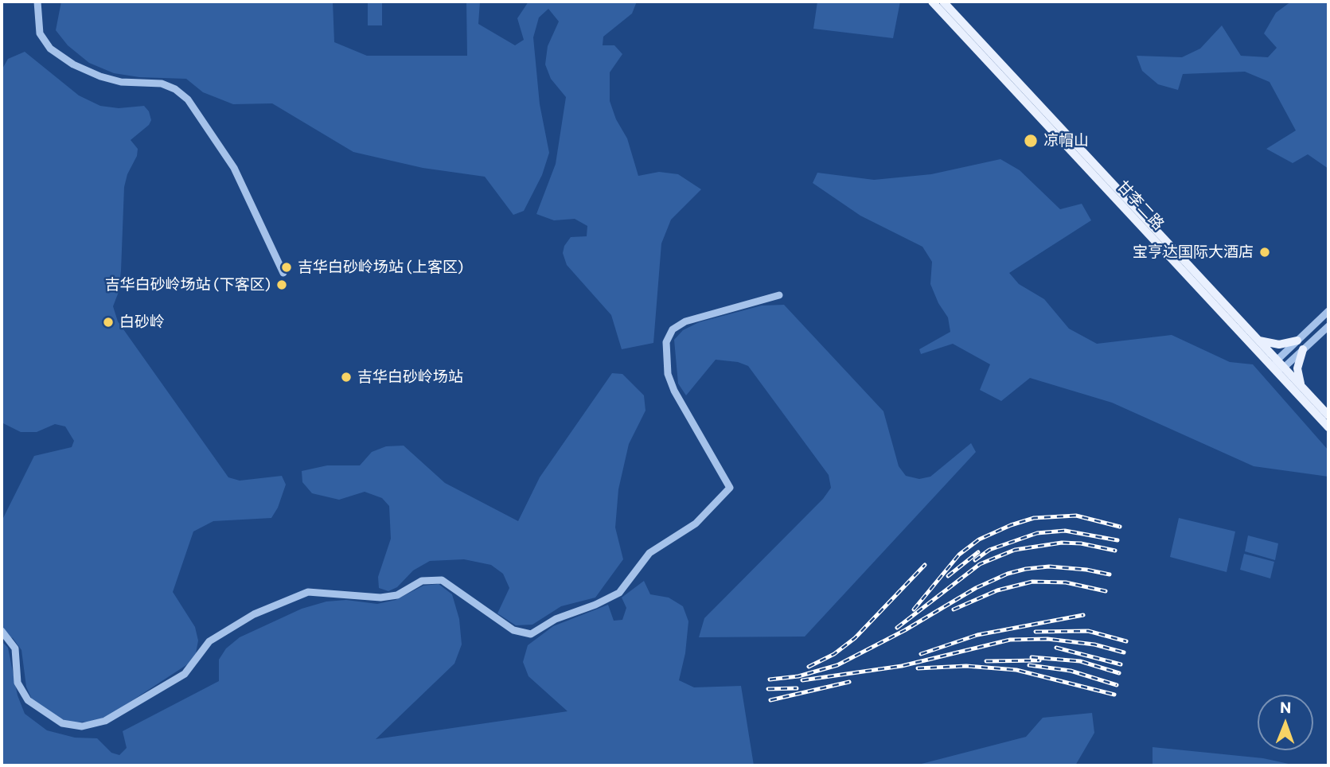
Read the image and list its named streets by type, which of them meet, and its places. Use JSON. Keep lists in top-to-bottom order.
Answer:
{
  "streets": {
    "main road": ["甘李二路"]
  },
  "places": [
    "凉帽山",
    "宝亨达国际大酒店",
    "吉华白砂岭场站 (上客区)",
    "吉华白砂岭场站 (下客区)",
    "白砂岭",
    "吉华白砂岭场站"
  ],
  "north": "top"
}
